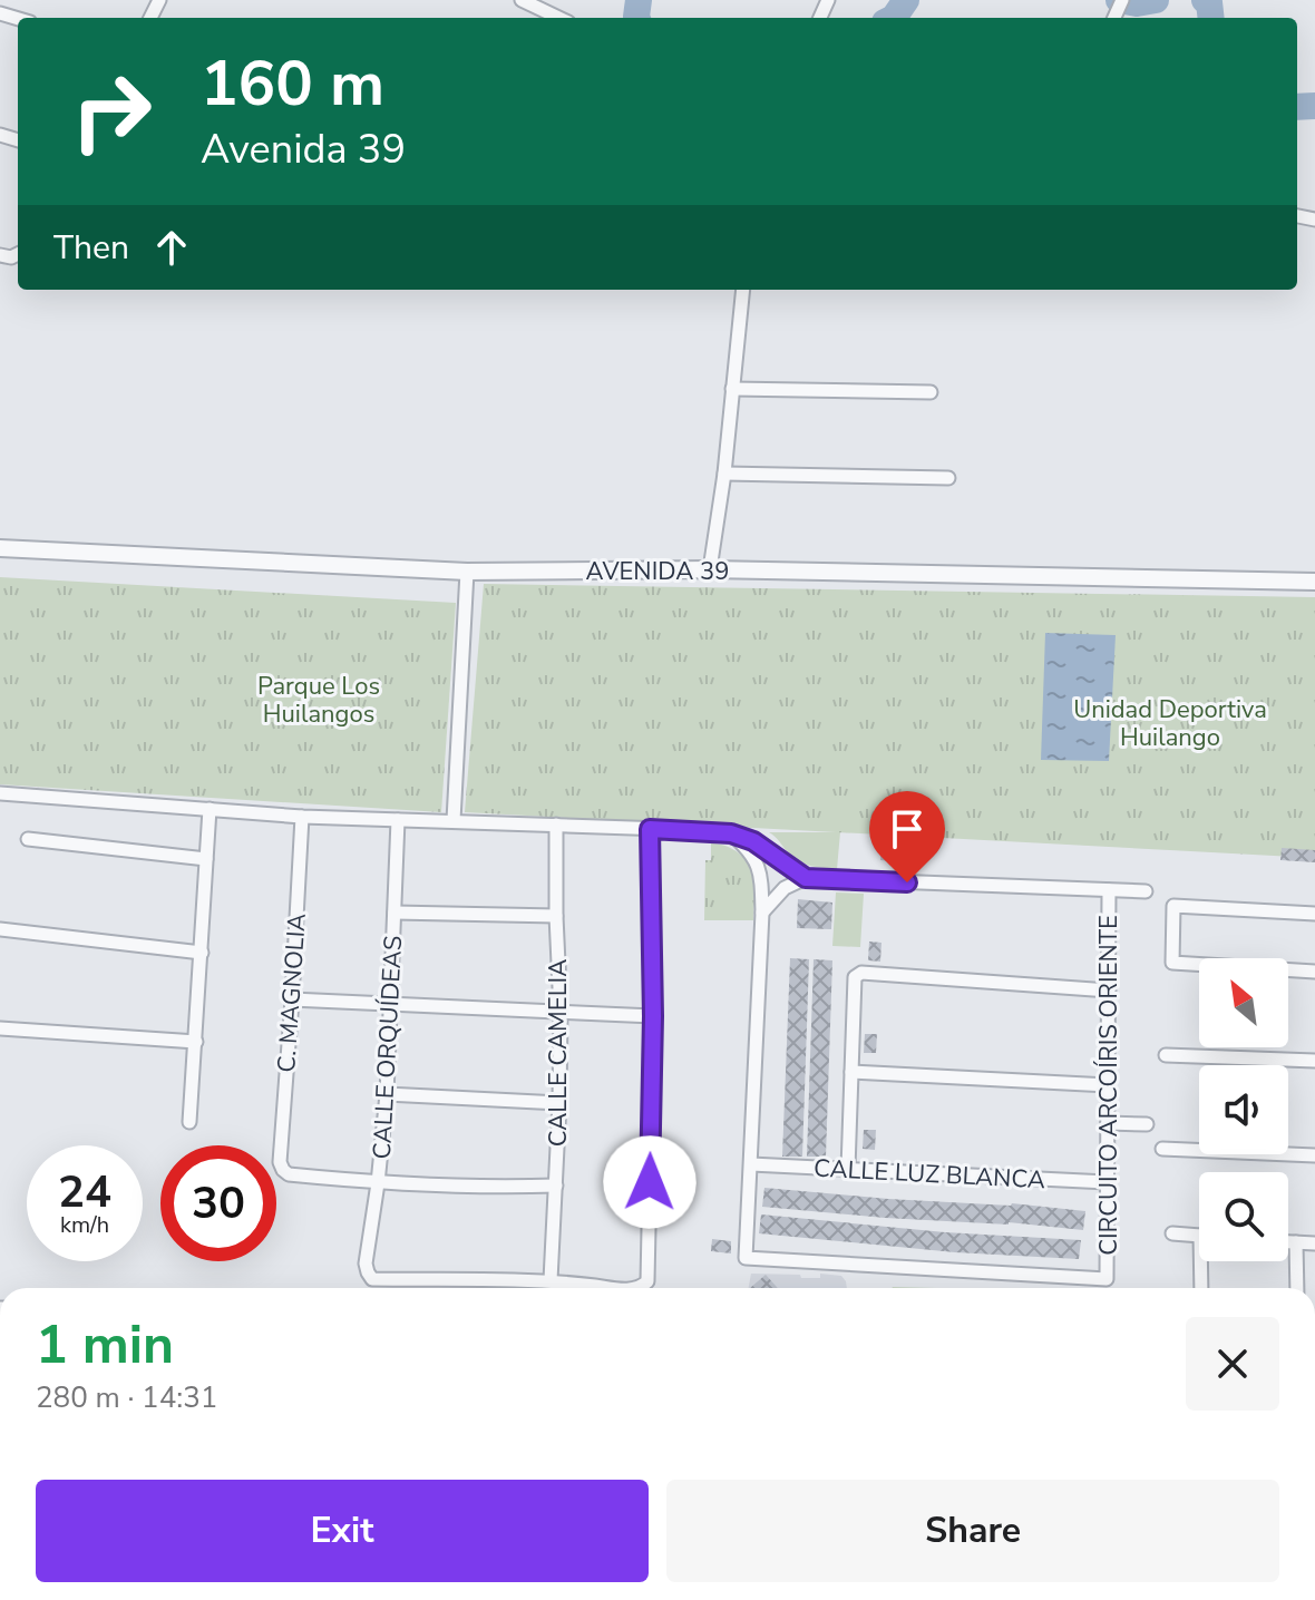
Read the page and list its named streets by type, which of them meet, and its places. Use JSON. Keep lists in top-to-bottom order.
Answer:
{
  "streets": {
    "street": [
      "AVENIDA 39",
      "C. MAGNOLIA",
      "CALLE ORQUÍDEAS",
      "CALLE CAMELIA",
      "CIRCUITO ARCOÍRIS ORIENTE",
      "CALLE LUZ BLANCA"
    ]
  },
  "crossings": [
    ["C. MAGNOLIA", "CALLE ORQUÍDEAS"],
    ["CALLE ORQUÍDEAS", "CALLE CAMELIA"],
    ["CIRCUITO ARCOÍRIS ORIENTE", "CALLE LUZ BLANCA"]
  ],
  "parks": ["Parque Los Huilangos", "Unidad Deportiva Huilango"],
  "north": "top left",
  "page": {
    "turn": ["160 m", "Avenida 39"],
    "then": "Then",
    "speed": "24 km/h",
    "limit": "30",
    "heading": ["1 min", "280 m · 14:31"],
    "buttons": ["Exit", "Share"]
  }
}
